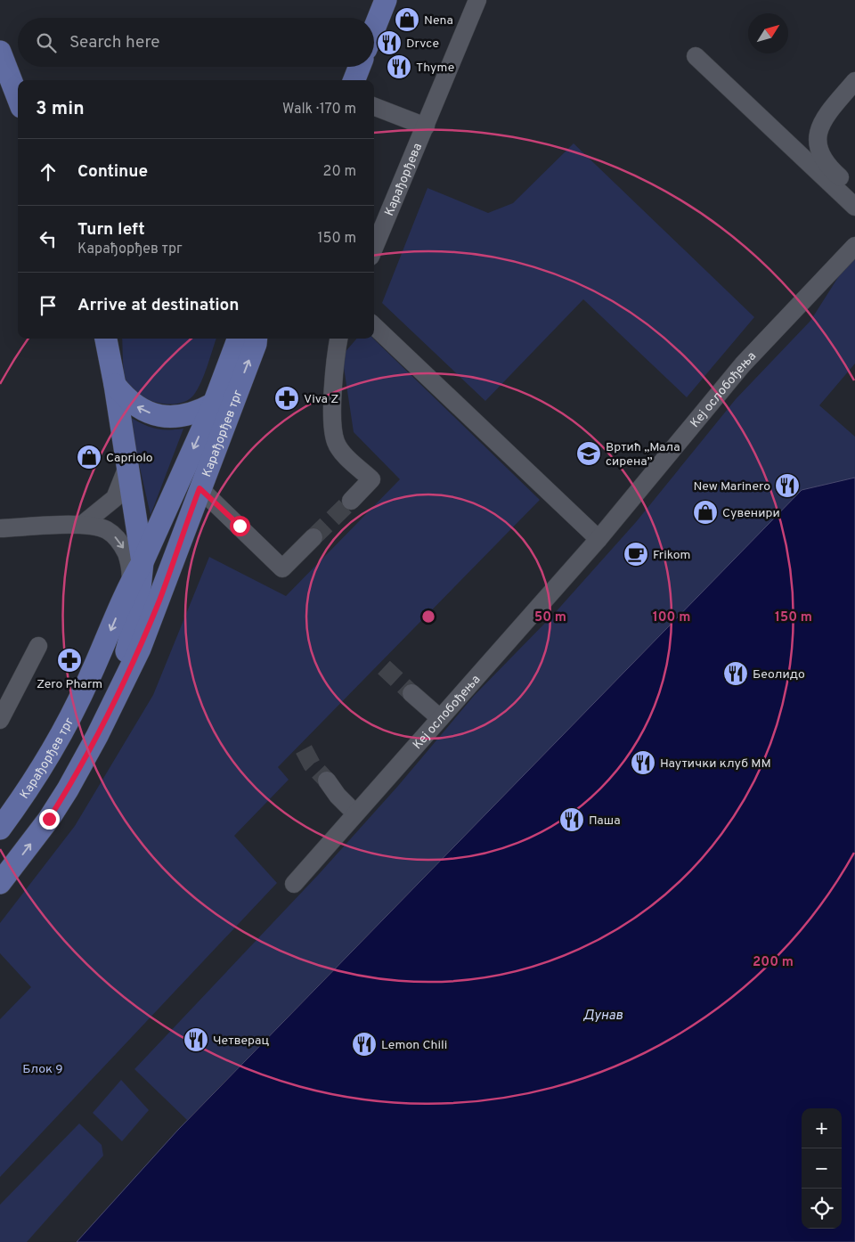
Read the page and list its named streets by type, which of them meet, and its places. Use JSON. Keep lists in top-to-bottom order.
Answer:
{
  "streets": {
    "main road": ["Карађорђев трг"],
    "street": ["Карађорђева", "Кеј ослобођења"]
  },
  "water": ["Дунав"],
  "parks": ["Блок 9"],
  "places": {
    "shop": ["Nena", "Capriolo", "Сувенири"],
    "restaurant": [
      "Drvce",
      "Thyme",
      "New Marinero",
      "Беолидо",
      "Наутички клуб ММ",
      "Паша",
      "Четверац",
      "Lemon Chili"
    ],
    "pharmacy": ["Viva Z", "Zero Pharm"],
    "school or university": ["Вртић „Мала сирена”"],
    "cafe": ["Frikom"]
  },
  "north": "top right",
  "page": {
    "search": "Search here",
    "heading": ["3 min", "Walk · 170 m"],
    "list": [
      ["Continue", "20 m"],
      ["Turn left", "Карађорђев трг", "150 m"],
      "Arrive at destination"
    ],
    "map_buttons": ["+", "−"]
  },
  "rings": [
    "50 m",
    "100 m",
    "150 m",
    "200 m"
  ]
}
